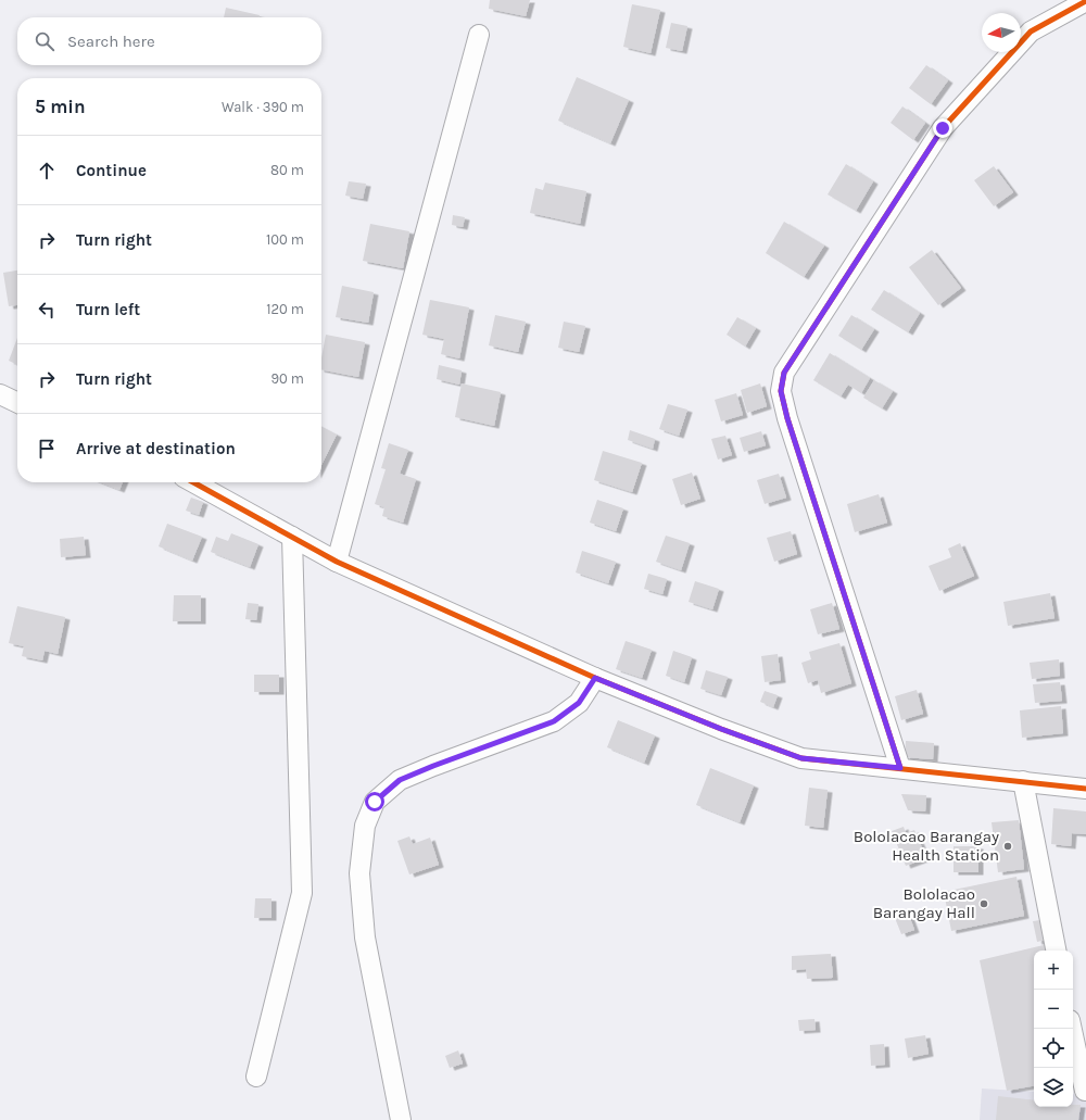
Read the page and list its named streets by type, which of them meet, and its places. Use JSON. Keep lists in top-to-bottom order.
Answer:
{
  "places": ["Bololacao Barangay Health Station", "Bololacao Barangay Hall"],
  "north": "left",
  "page": {
    "search": "Search here",
    "heading": ["5 min", "Walk · 390 m"],
    "list": [
      ["Continue", "80 m"],
      ["Turn right", "100 m"],
      ["Turn left", "120 m"],
      ["Turn right", "90 m"],
      "Arrive at destination"
    ],
    "map_buttons": ["+", "−"]
  }
}
